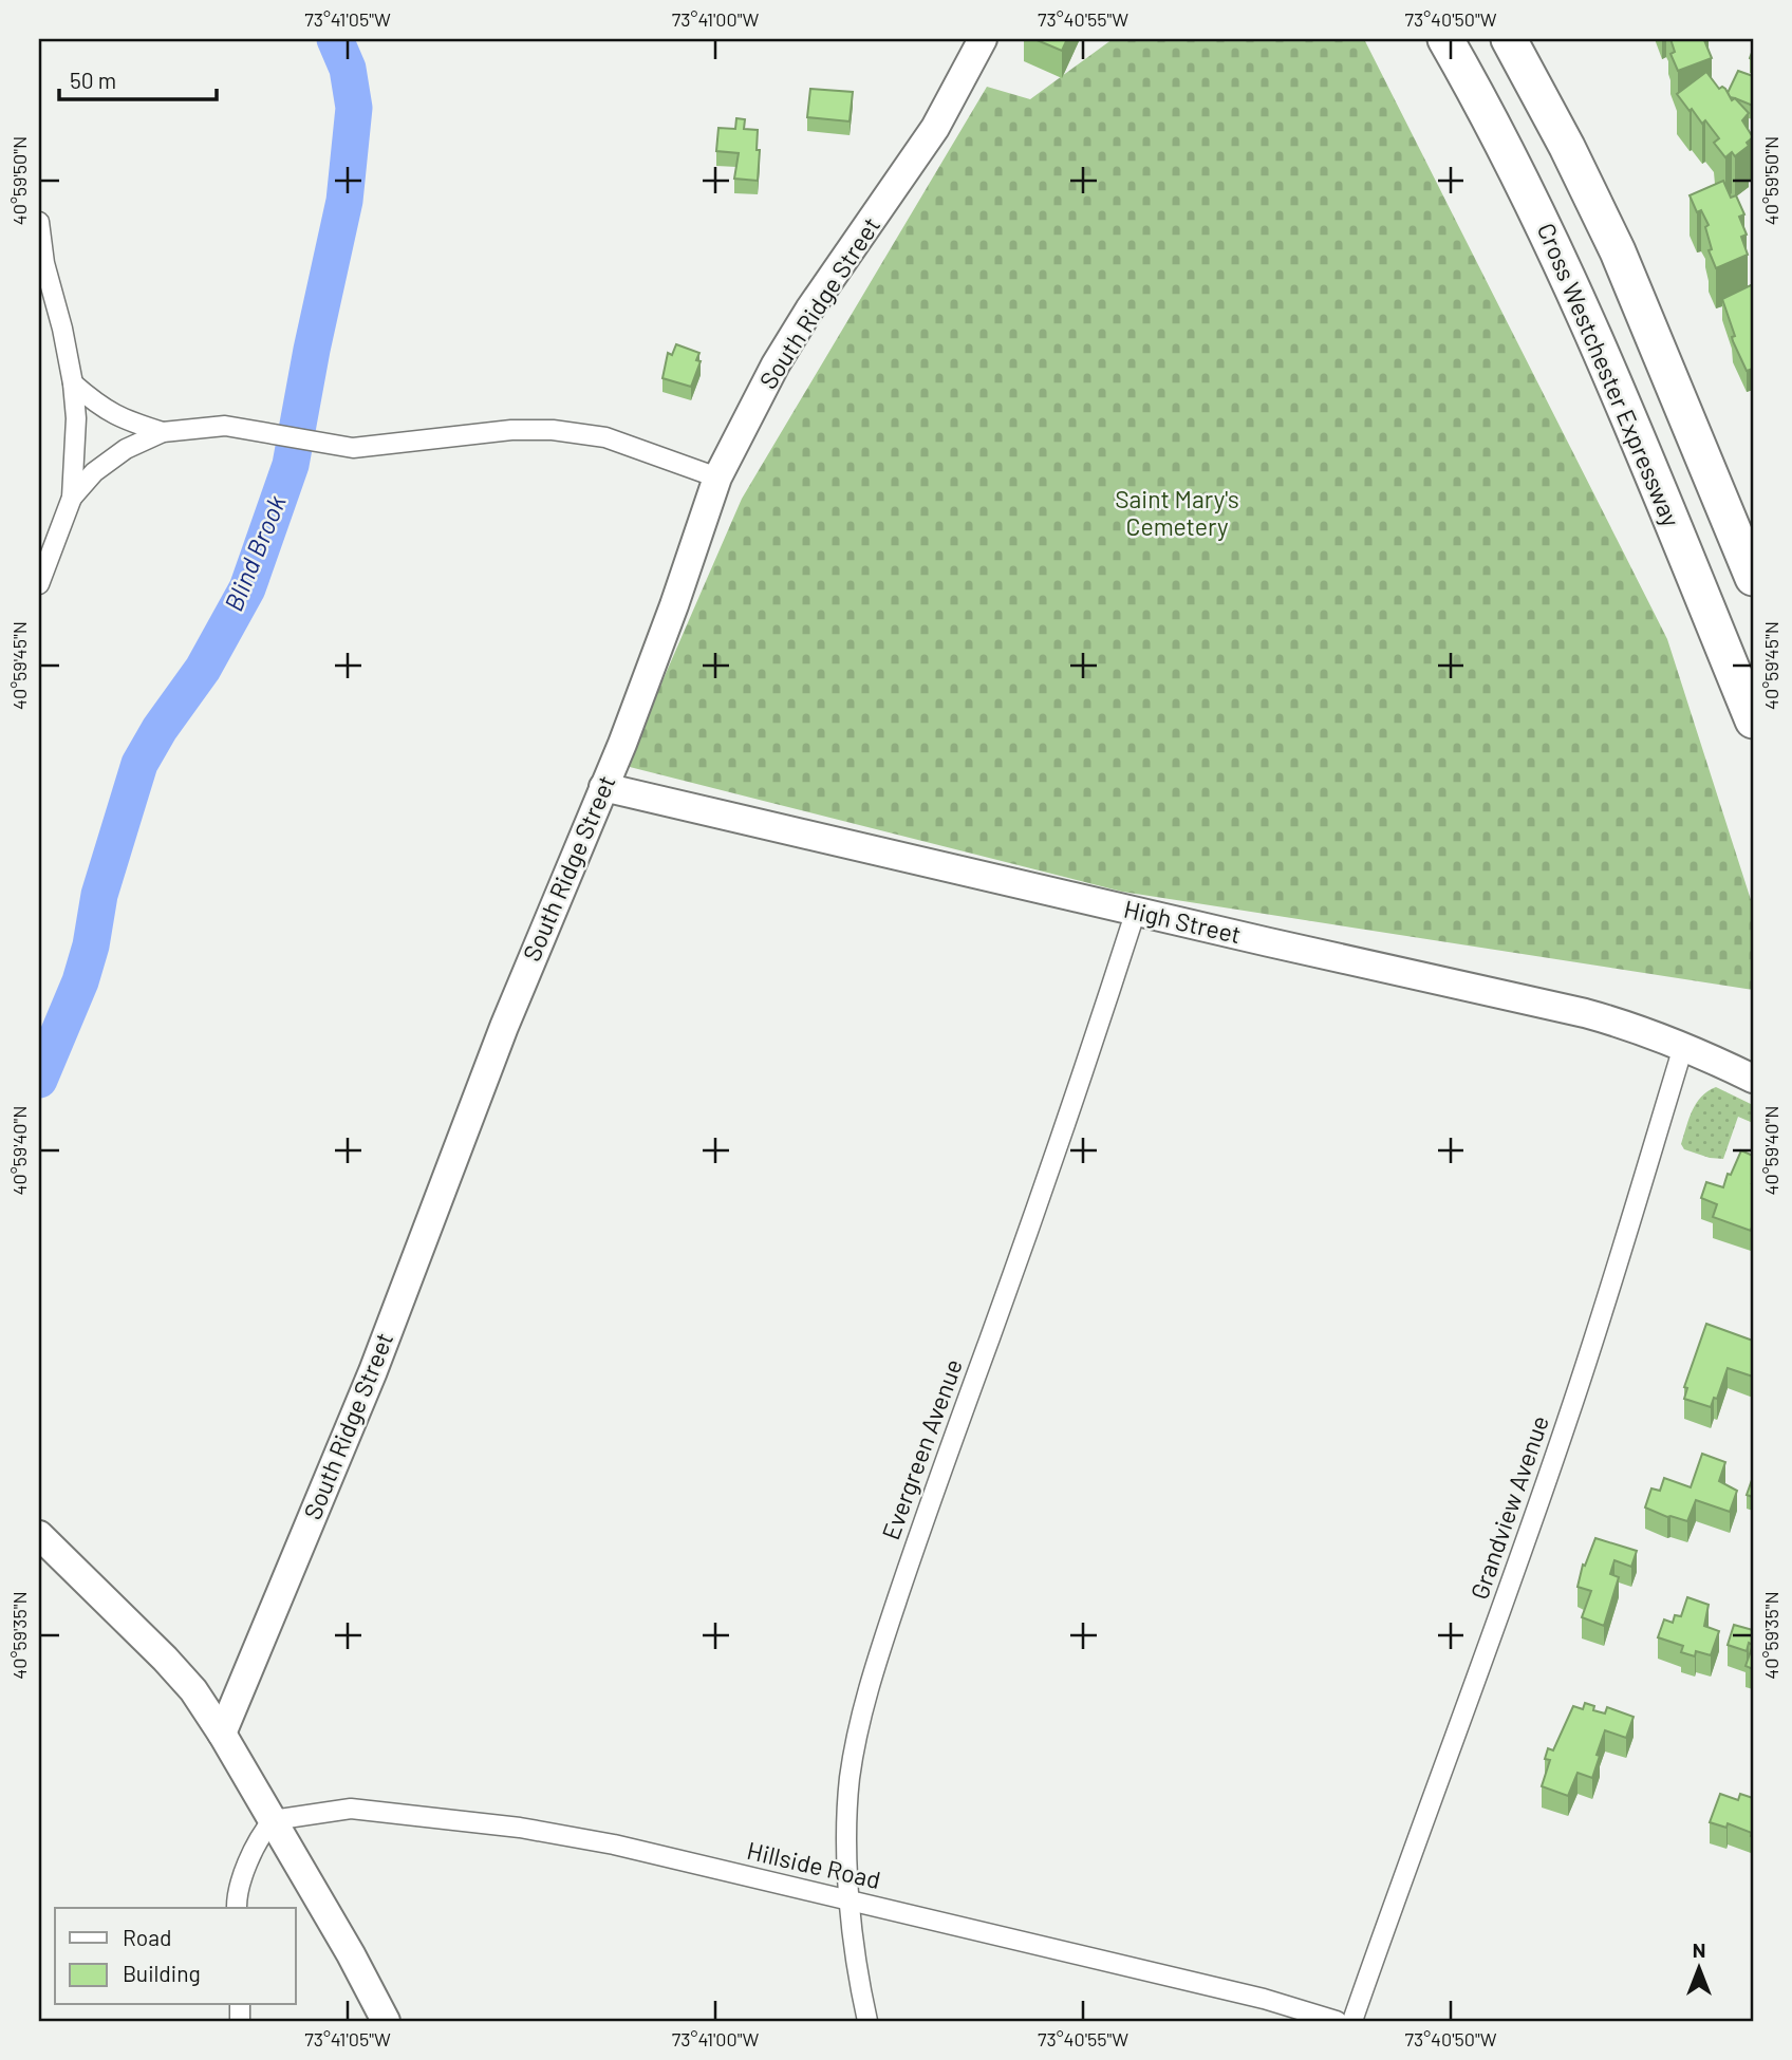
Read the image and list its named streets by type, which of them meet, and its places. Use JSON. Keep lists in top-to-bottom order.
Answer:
{
  "streets": {
    "highway": ["Cross Westchester Expressway"],
    "street": [
      "South Ridge Street",
      "High Street",
      "Evergreen Avenue",
      "Grandview Avenue",
      "Hillside Road"
    ]
  },
  "crossings": [
    ["South Ridge Street", "High Street"],
    ["High Street", "Evergreen Avenue"],
    ["High Street", "Grandview Avenue"],
    ["Evergreen Avenue", "Hillside Road"]
  ],
  "water": ["Blind Brook"],
  "parks": ["Saint Mary's Cemetery"],
  "legend": ["Road", "Building"],
  "scale_bar": "50 m",
  "north": "top",
  "coordinates": [
    "73°41'05\"W",
    "73°41'00\"W",
    "73°40'55\"W",
    "73°40'50\"W",
    "40°59'50\"N",
    "40°59'45\"N",
    "40°59'40\"N",
    "40°59'35\"N"
  ]
}
